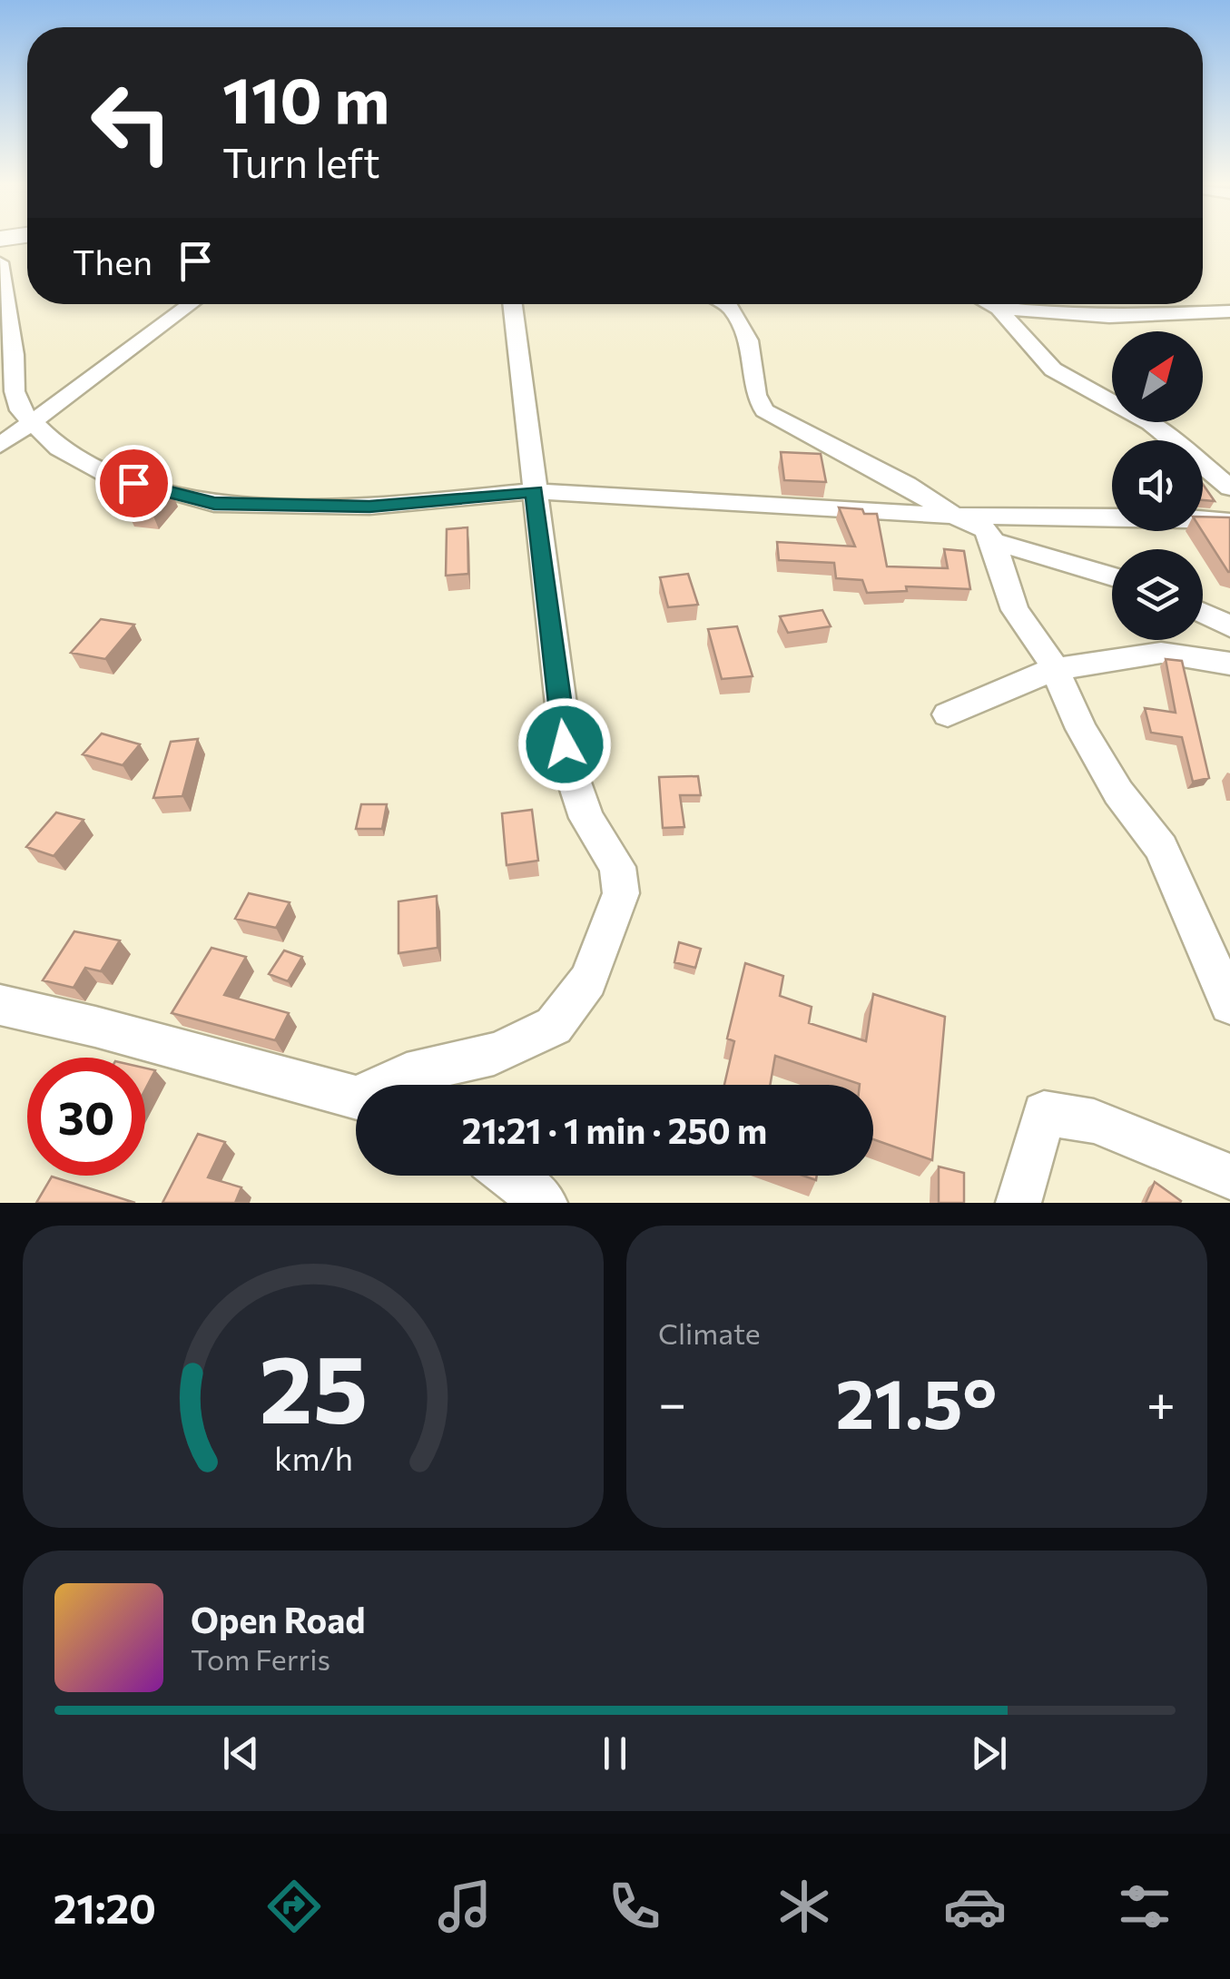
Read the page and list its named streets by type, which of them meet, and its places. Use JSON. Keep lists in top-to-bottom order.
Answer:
{
  "north": "top right",
  "page": {
    "turn": ["110 m", "Turn left"],
    "then": "Then",
    "limit": "30",
    "trip": "21:21 · 1 min · 250 m",
    "tile": "Climate",
    "heat": ["−", "21.5°", "+"],
    "song": ["Open Road", "Tom Ferris"],
    "tabs": "21:20",
    "gauge": ["25", "km/h"]
  }
}
